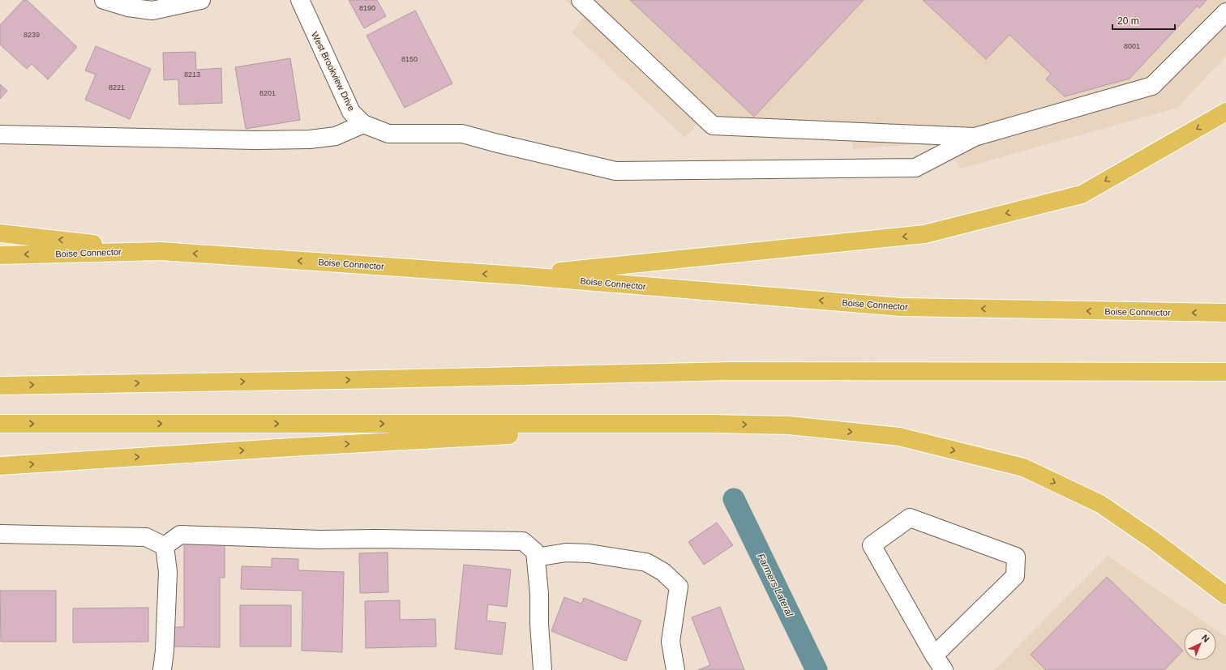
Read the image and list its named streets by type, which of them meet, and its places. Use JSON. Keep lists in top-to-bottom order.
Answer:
{
  "streets": {
    "highway": ["Boise Connector"],
    "street": ["West Brookview Drive"]
  },
  "water": ["Farmers Lateral"],
  "house_numbers": [
    "8190",
    "8239",
    "8001",
    "8150",
    "8213",
    "8221",
    "8201"
  ],
  "scale_bar": "20 m",
  "north": "top right"
}
